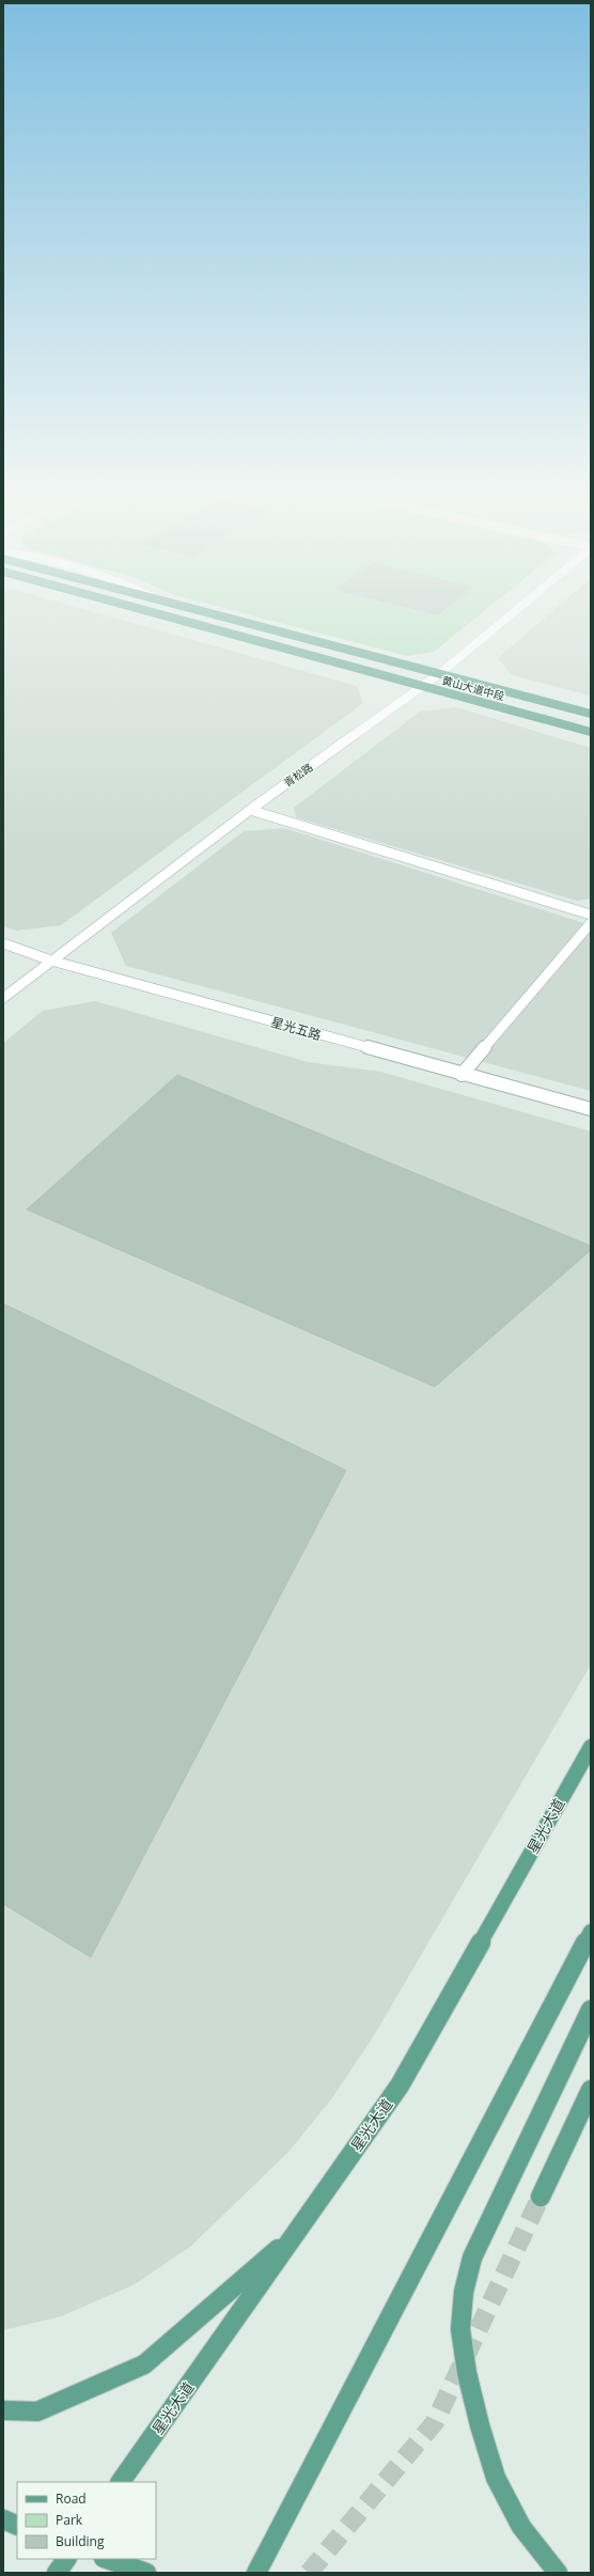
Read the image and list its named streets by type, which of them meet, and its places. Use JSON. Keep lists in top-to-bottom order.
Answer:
{
  "streets": {
    "main road": ["黄山大道中段", "星光大道"],
    "street": ["青松路", "星光五路"]
  },
  "crossings": [
    ["黄山大道中段", "青松路"],
    ["青松路", "星光五路"]
  ],
  "legend": ["Road", "Park", "Building"]
}
